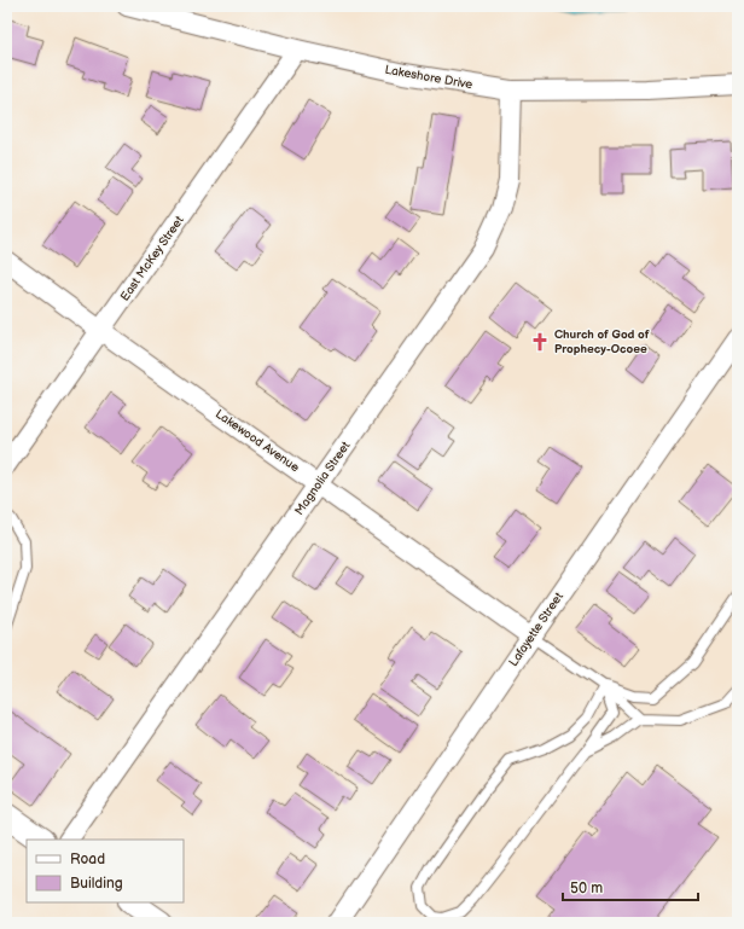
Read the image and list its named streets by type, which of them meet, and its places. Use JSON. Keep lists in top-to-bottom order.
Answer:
{
  "streets": {
    "street": [
      "Lakeshore Drive",
      "East McKey Street",
      "Lakewood Avenue",
      "Magnolia Street",
      "Lafayette Street"
    ]
  },
  "crossings": [
    ["Lakeshore Drive", "East McKey Street"],
    ["Lakeshore Drive", "Magnolia Street"],
    ["East McKey Street", "Lakewood Avenue"],
    ["Lakewood Avenue", "Magnolia Street"],
    ["Lakewood Avenue", "Lafayette Street"]
  ],
  "places": {
    "church": ["Church of God of Prophecy-Ocoee"]
  },
  "legend": ["Road", "Building"],
  "scale_bar": "50 m"
}
